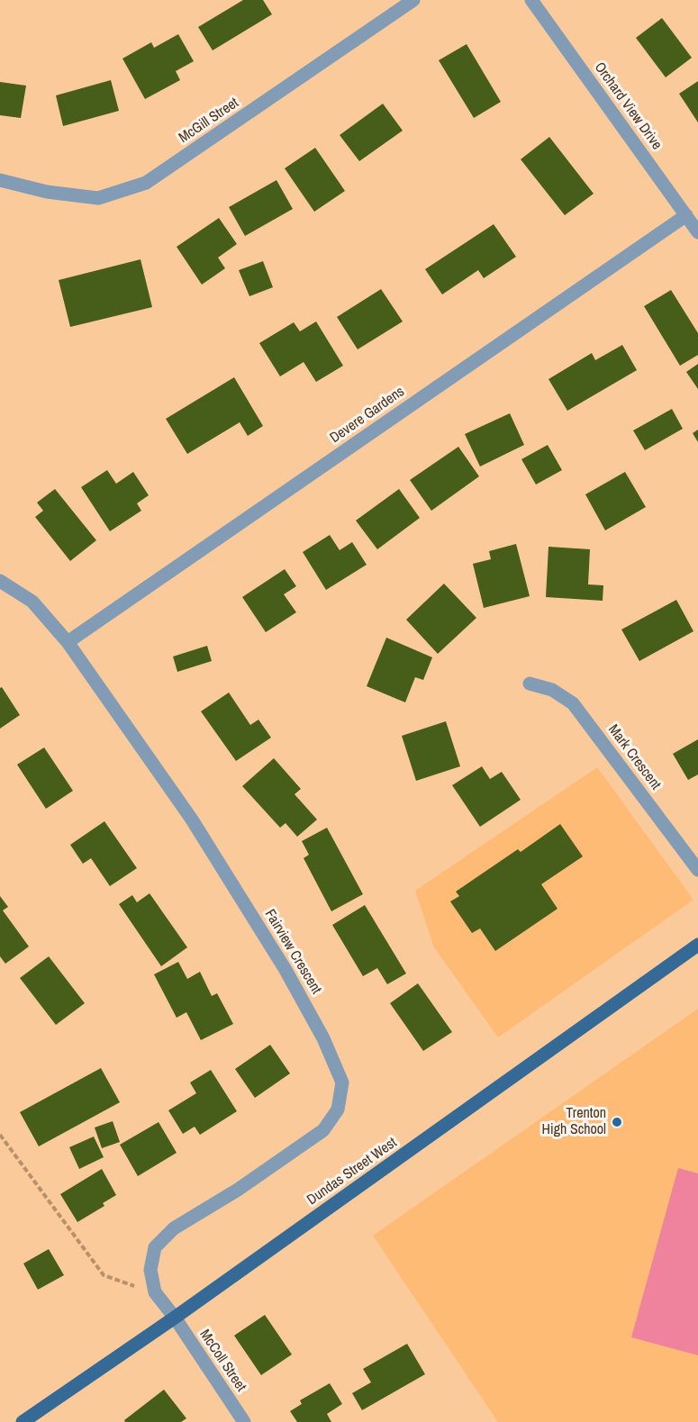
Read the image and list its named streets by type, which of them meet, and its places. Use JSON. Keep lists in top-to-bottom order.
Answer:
{
  "streets": {
    "main road": ["Dundas Street West"],
    "street": [
      "Orchard View Drive",
      "McGill Street",
      "Devere Gardens",
      "Mark Crescent",
      "Fairview Crescent",
      "McColl Street"
    ]
  },
  "crossings": [
    ["Orchard View Drive", "Devere Gardens"],
    ["Devere Gardens", "Fairview Crescent"],
    ["Fairview Crescent", "Dundas Street West"],
    ["Fairview Crescent", "McColl Street"],
    ["Dundas Street West", "McColl Street"]
  ],
  "places": ["Trenton High School"]
}
